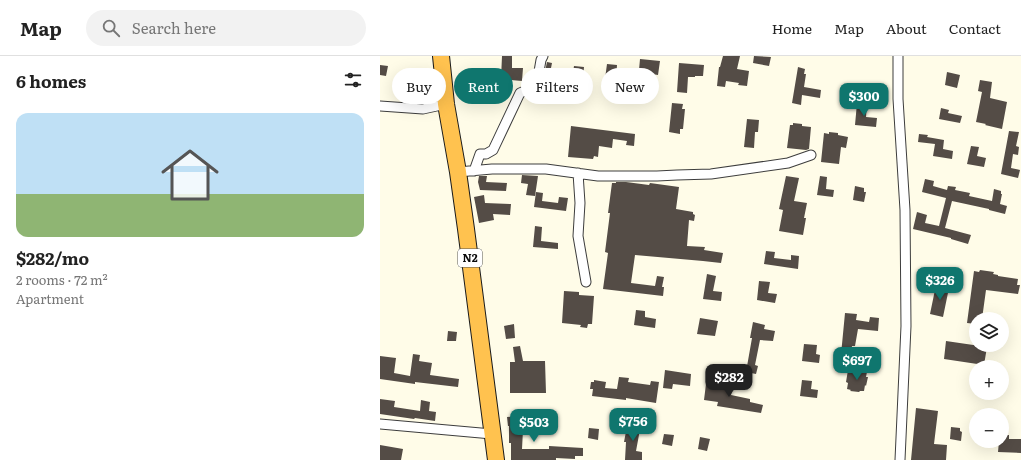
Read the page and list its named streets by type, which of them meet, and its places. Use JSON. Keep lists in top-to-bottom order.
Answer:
{
  "streets": {
    "highway": ["N2"]
  },
  "page": {
    "header": "Map",
    "search": "Search here",
    "nav": [
      "Home",
      "Map",
      "About",
      "Contact"
    ],
    "heading": "6 homes",
    "chip": [
      "Buy",
      "Rent",
      "Filters",
      "New"
    ],
    "price": [
      "$300",
      "$326",
      "$697",
      "$282",
      "$756",
      "$503"
    ],
    "list": [
      {
        "name": "$282/mo",
        "note": "2 rooms · 72 m² · Apartment"
      }
    ],
    "map_buttons": ["+", "−"]
  }
}
